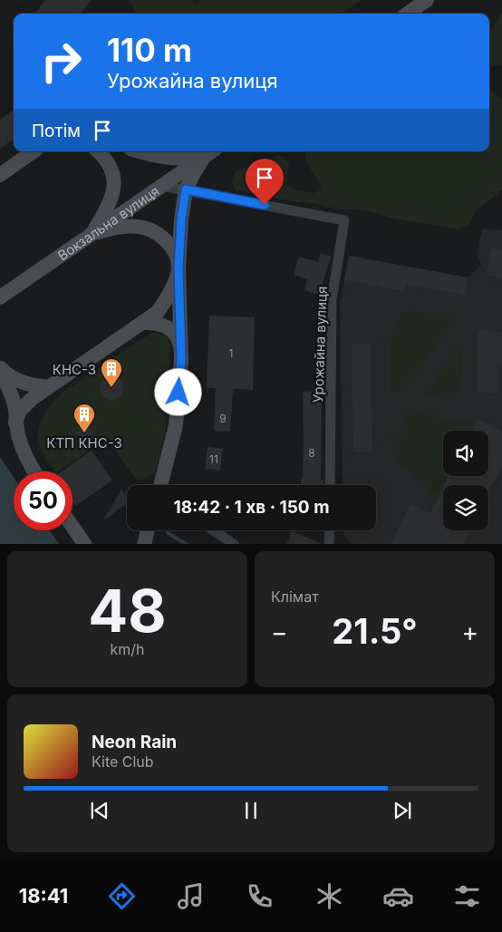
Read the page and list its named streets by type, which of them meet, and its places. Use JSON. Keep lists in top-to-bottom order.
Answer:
{
  "streets": {
    "main road": ["Вокзальна вулиця"],
    "street": ["Урожайна вулиця"]
  },
  "crossings": [
    ["Вокзальна вулиця", "Урожайна вулиця"]
  ],
  "places": {
    "building": ["КНС-3", "КТП КНС-3"]
  },
  "house_numbers": [
    "1",
    "9",
    "8",
    "11"
  ],
  "page": {
    "turn": ["110 m", "Урожайна вулиця"],
    "then": "Потім",
    "limit": "50",
    "trip": "18:42 · 1 хв · 150 m",
    "tile": [
      ["48", "km/h"],
      "Клімат"
    ],
    "heat": ["−", "21.5°", "+"],
    "song": ["Neon Rain", "Kite Club"],
    "tabs": "18:41"
  }
}
